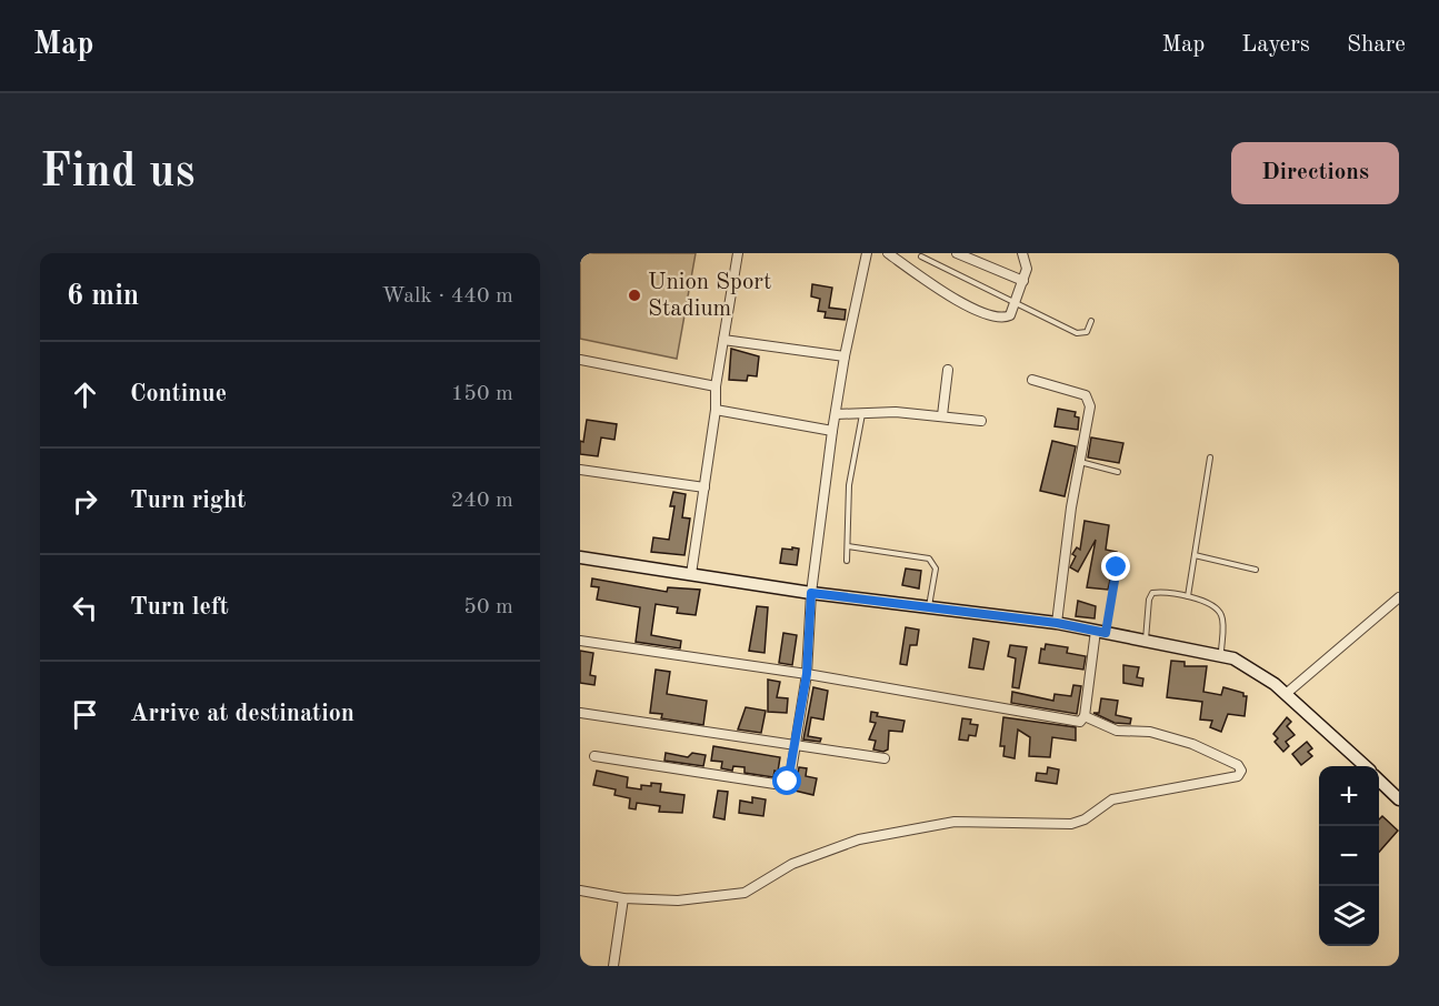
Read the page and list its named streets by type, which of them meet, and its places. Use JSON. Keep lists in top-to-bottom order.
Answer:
{
  "places": ["Union Sport Stadium"],
  "page": {
    "header": "Map",
    "nav": ["Map", "Layers", "Share"],
    "buttons": "Directions",
    "title": "Find us",
    "heading": ["6 min", "Walk · 440 m"],
    "list": [
      ["Continue", "150 m"],
      ["Turn right", "240 m"],
      ["Turn left", "50 m"],
      "Arrive at destination"
    ],
    "map_buttons": ["+", "−"]
  }
}
